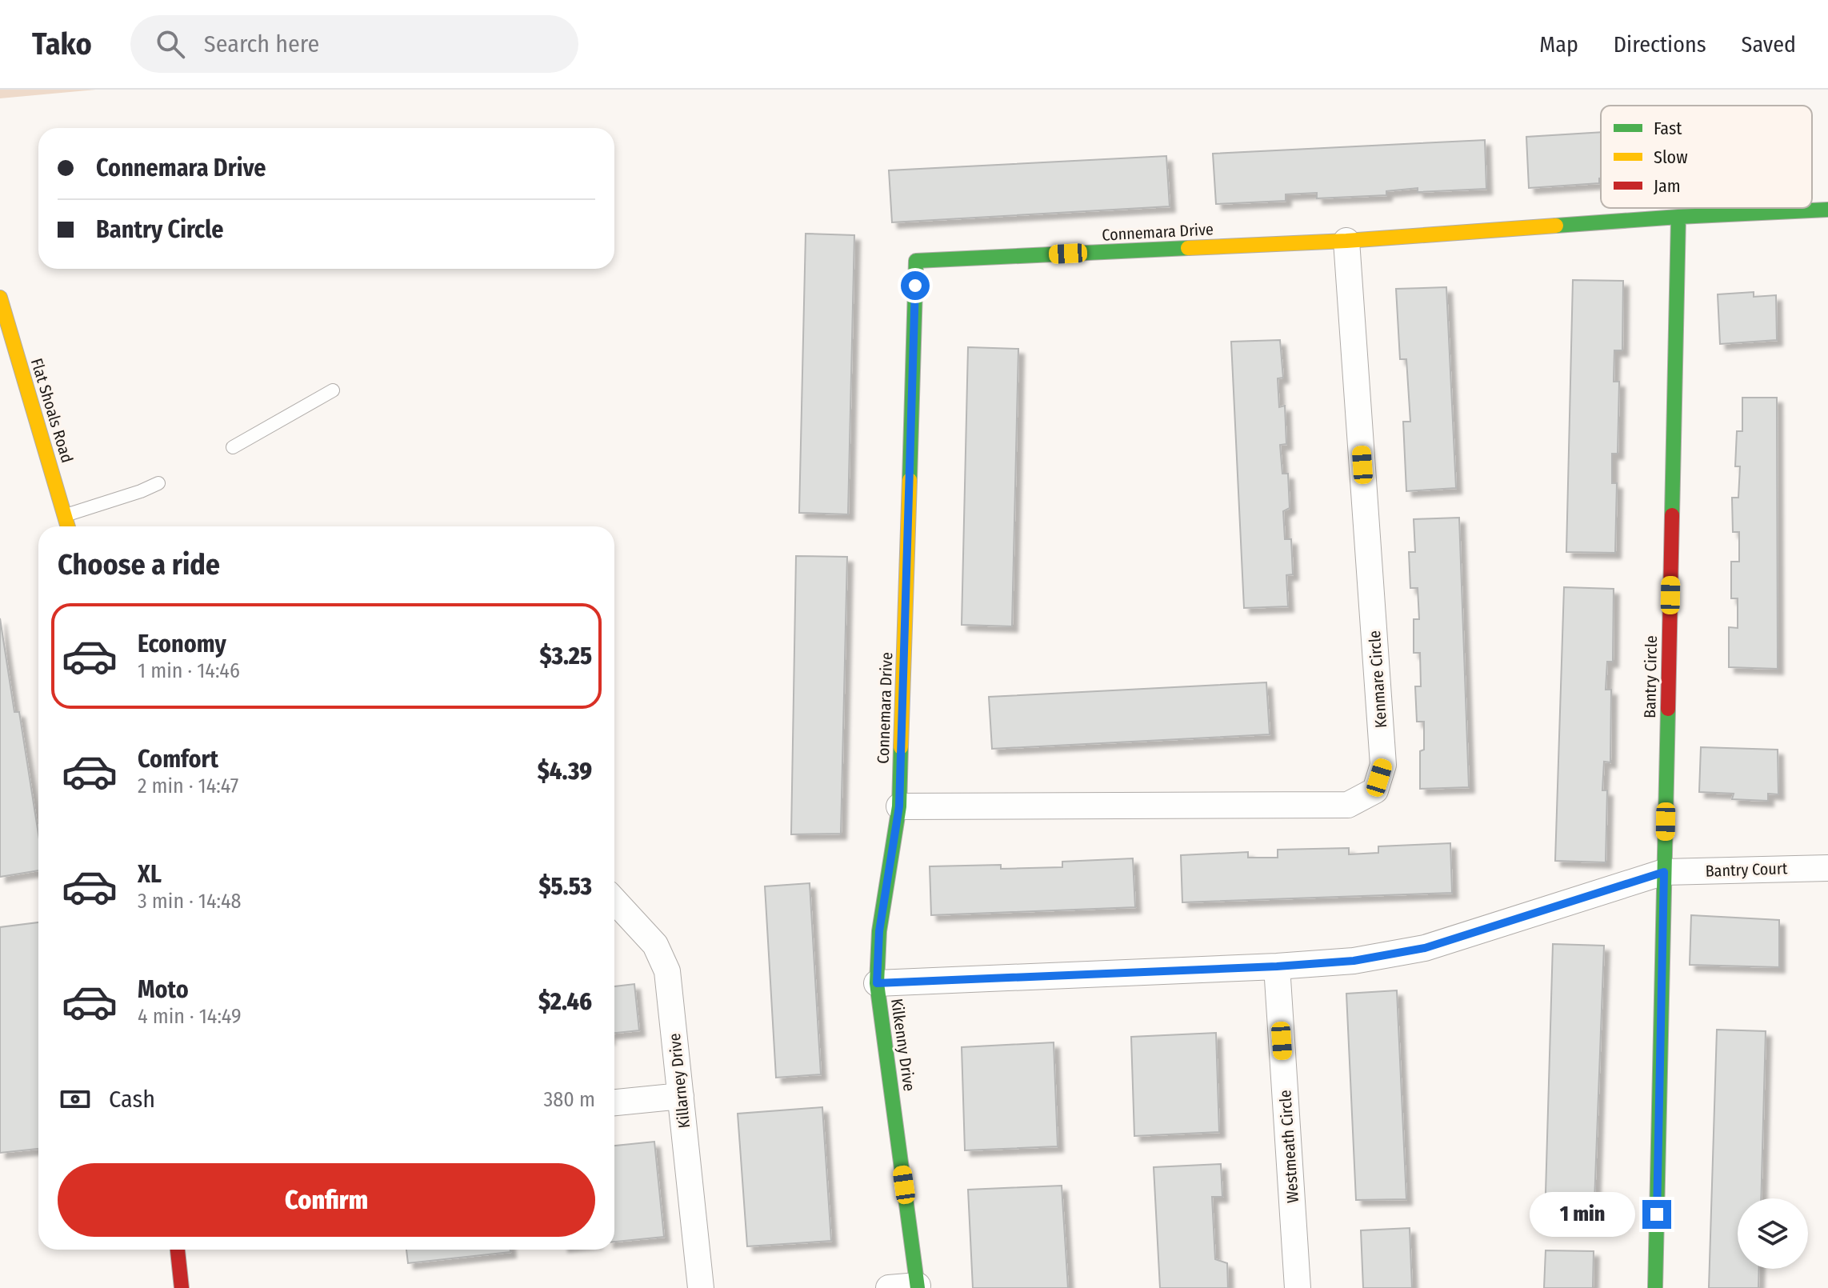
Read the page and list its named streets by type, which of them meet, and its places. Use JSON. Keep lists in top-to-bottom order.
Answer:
{
  "streets": {
    "street": [
      "Connemara Drive",
      "Flat Shoals Road",
      "Bantry Circle",
      "Kenmare Circle",
      "Bantry Court",
      "Kilkenny Drive",
      "Killarney Drive",
      "Westmeath Circle"
    ]
  },
  "crossings": [
    ["Connemara Drive", "Bantry Circle"],
    ["Connemara Drive", "Kenmare Circle"],
    ["Connemara Drive", "Kilkenny Drive"],
    ["Bantry Circle", "Bantry Court"],
    ["Kenmare Circle", "Kilkenny Drive"],
    ["Bantry Court", "Kilkenny Drive"],
    ["Bantry Court", "Westmeath Circle"]
  ],
  "legend": ["Fast", "Slow", "Jam"],
  "page": {
    "header": "Tako",
    "search": "Search here",
    "nav": ["Map", "Directions", "Saved"],
    "banner": ["Connemara Drive", "Bantry Circle"],
    "heading": "Choose a ride",
    "list": [
      {
        "name": "Economy",
        "note": "1 min · 14:46",
        "value": "$3.25"
      },
      {
        "name": "Comfort",
        "note": "2 min · 14:47",
        "value": "$4.39"
      },
      {
        "name": "XL",
        "note": "3 min · 14:48",
        "value": "$5.53"
      },
      {
        "name": "Moto",
        "note": "4 min · 14:49",
        "value": "$2.46"
      }
    ],
    "pay": ["Cash", "380 m"],
    "buttons": "Confirm",
    "bubble": "1 min"
  }
}
